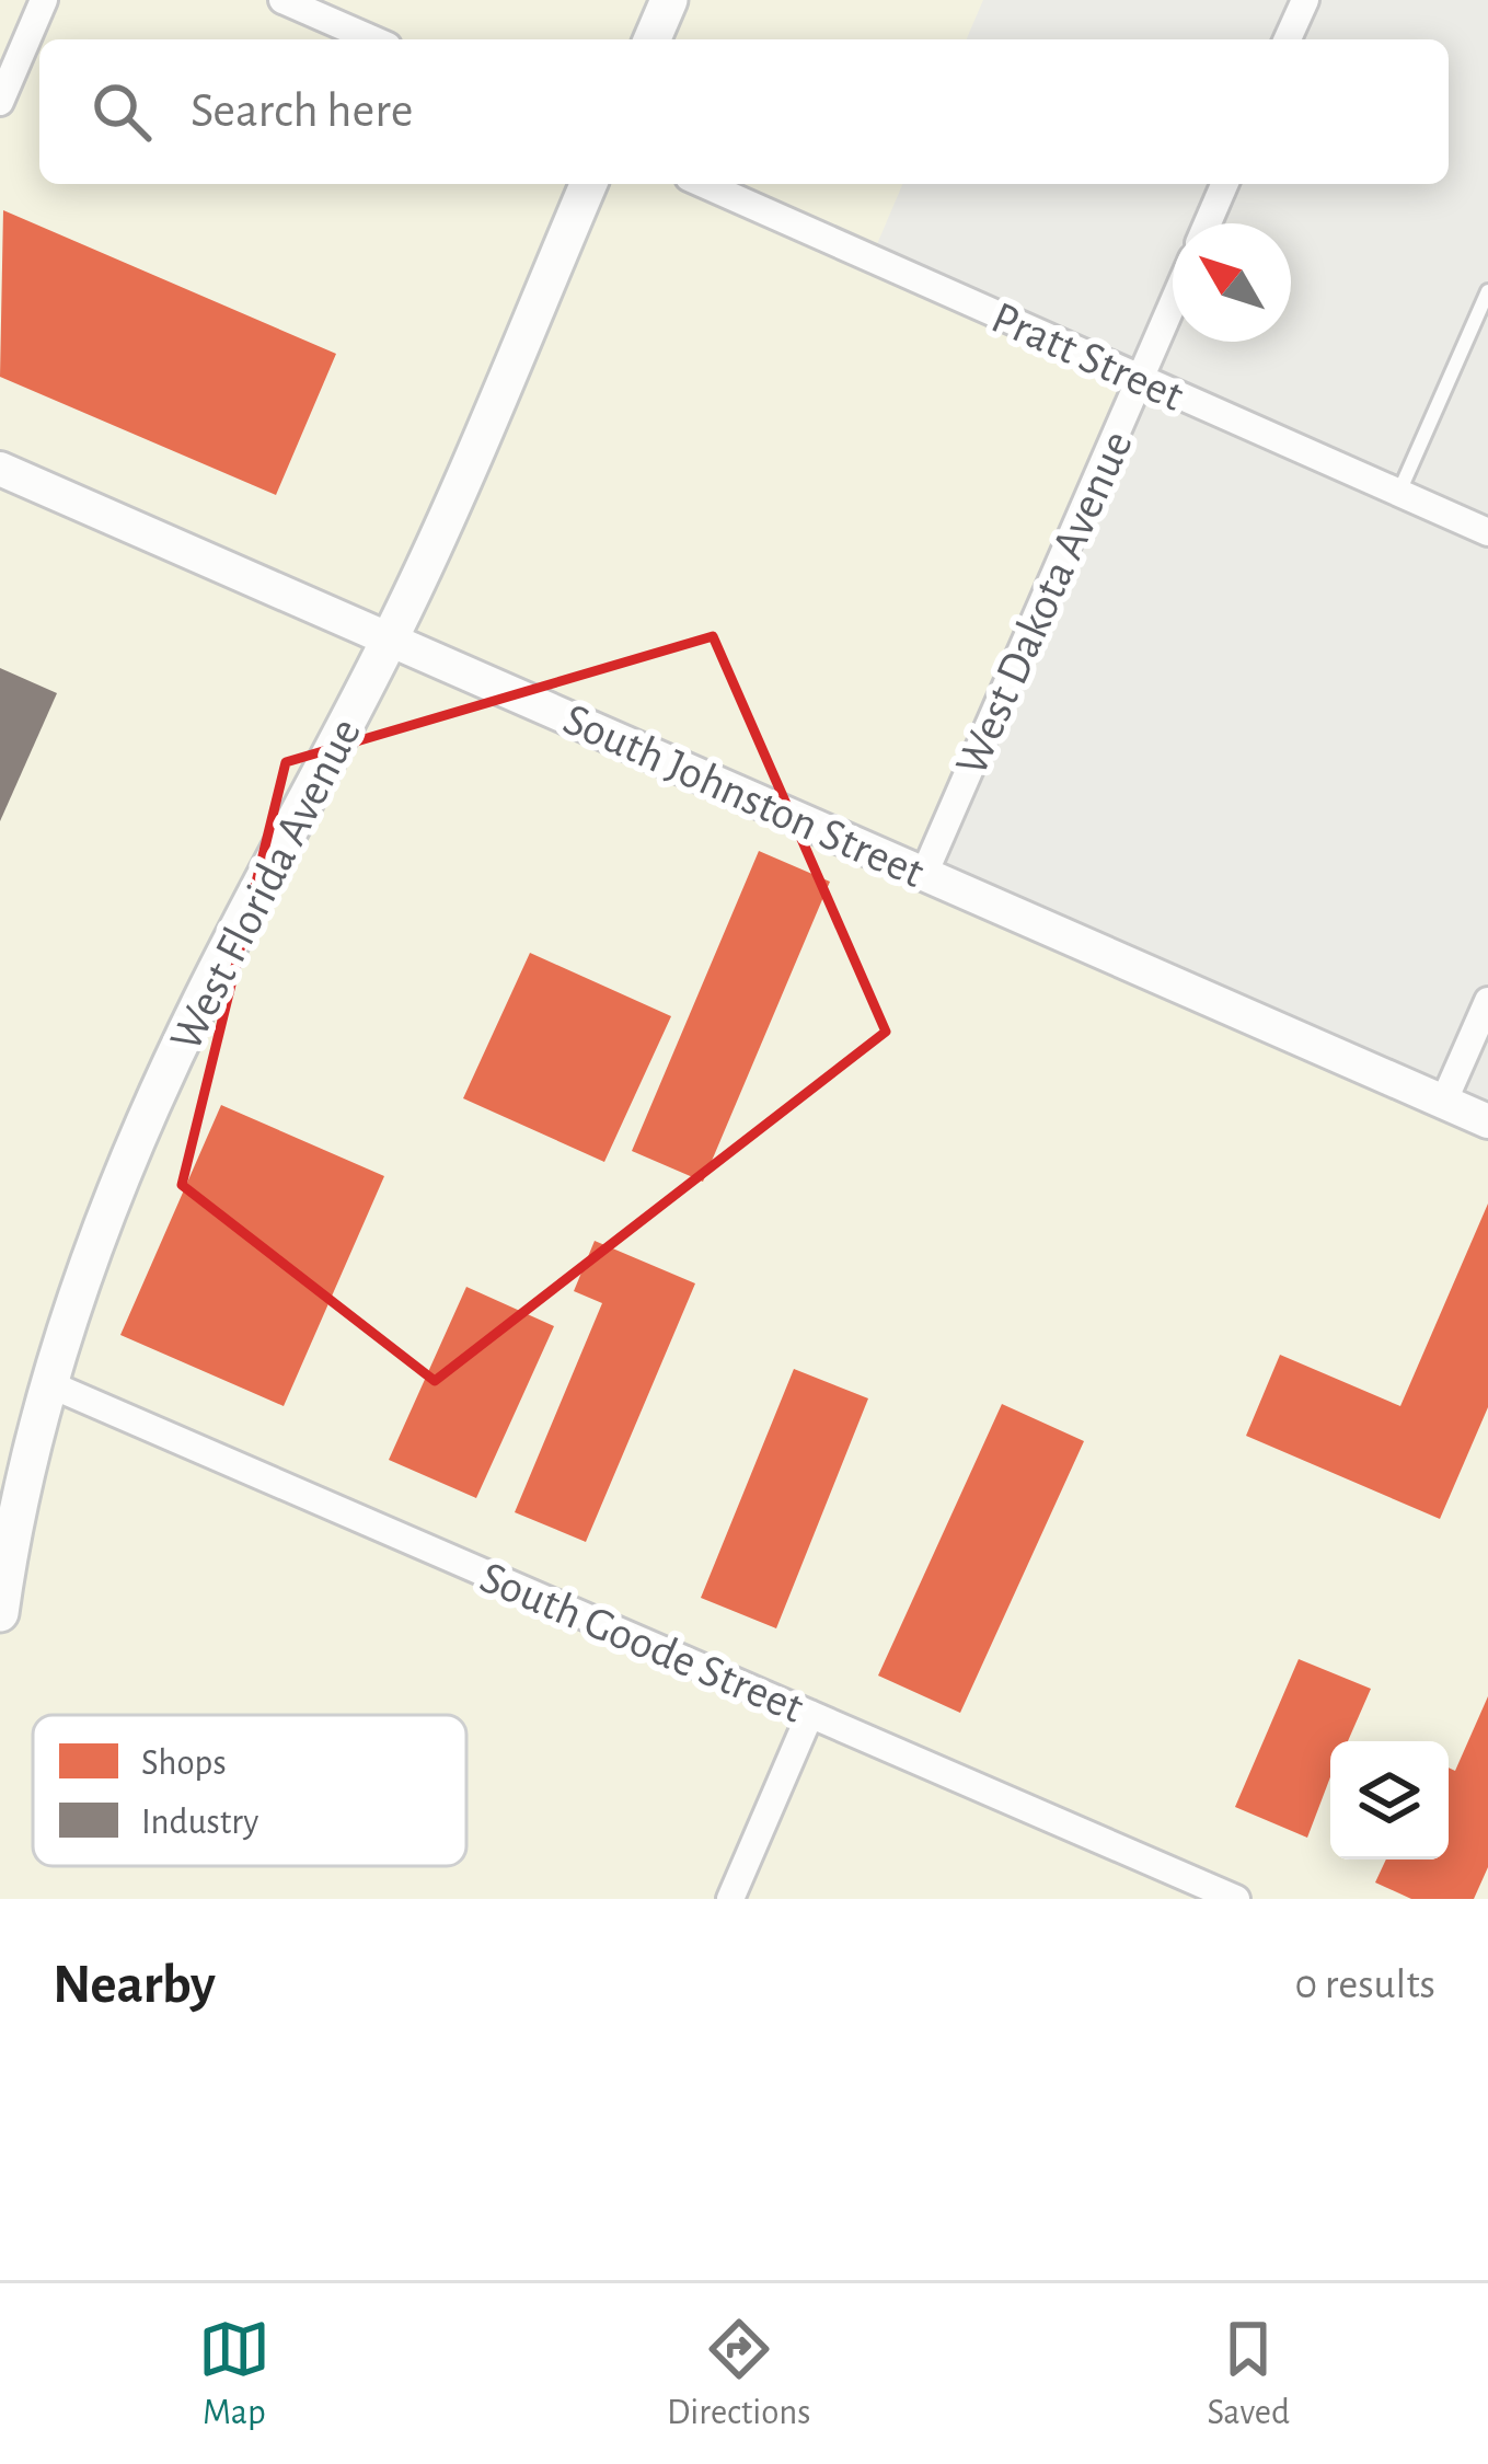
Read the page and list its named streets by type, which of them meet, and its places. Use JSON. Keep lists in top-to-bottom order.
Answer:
{
  "streets": {
    "main road": ["West Florida Avenue"],
    "street": [
      "Pratt Street",
      "West Dakota Avenue",
      "South Johnston Street",
      "South Goode Street"
    ]
  },
  "crossings": [
    ["Pratt Street", "West Dakota Avenue"],
    ["West Dakota Avenue", "South Johnston Street"],
    ["South Johnston Street", "West Florida Avenue"],
    ["West Florida Avenue", "South Goode Street"]
  ],
  "legend": ["Shops", "Industry"],
  "north": "top left",
  "page": {
    "search": "Search here",
    "heading": ["Nearby", "0 results"],
    "nav": ["Map", "Directions", "Saved"]
  }
}
